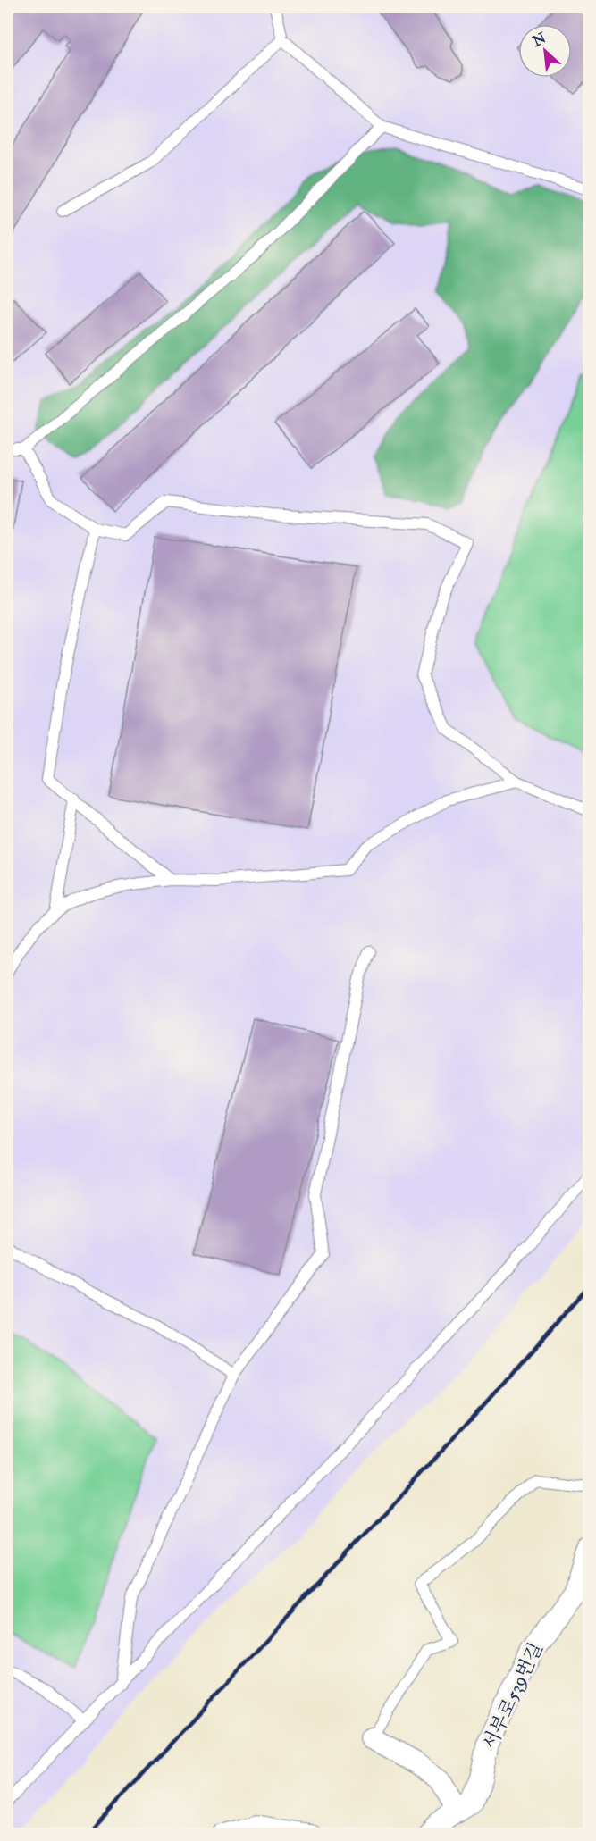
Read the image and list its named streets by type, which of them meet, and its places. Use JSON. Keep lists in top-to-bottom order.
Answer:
{
  "streets": {
    "street": ["서부로539번길"]
  },
  "north": "top left"
}
